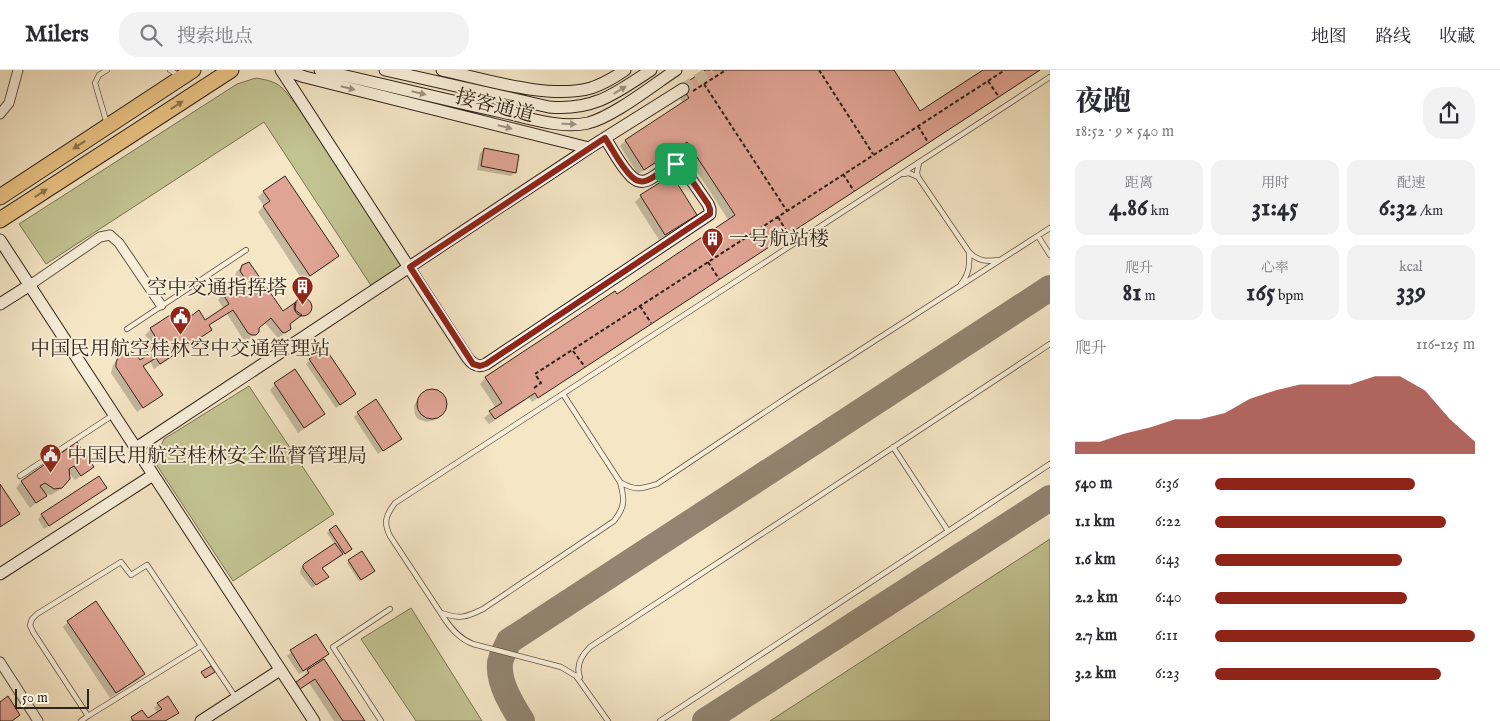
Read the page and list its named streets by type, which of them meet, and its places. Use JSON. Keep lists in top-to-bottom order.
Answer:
{
  "streets": {
    "street": ["接客通道"]
  },
  "places": {
    "building": ["一号航站楼", "空中交通指挥塔"],
    "public building": ["中国民用航空桂林空中交通管理站", "中国民用航空桂林安全监督管理局"]
  },
  "scale_bar": "50 m",
  "page": {
    "header": "Milers",
    "search": "搜索地点",
    "nav": ["地图", "路线", "收藏"],
    "heading": ["夜跑", "18:52 · 9 × 540 m"],
    "stats": [
      ["距离", "4.86 km"],
      ["用时", "31:45"],
      ["配速", "6:32 /km"],
      ["爬升", "81 m"],
      ["心率", "165 bpm"],
      ["kcal", "339"]
    ],
    "chart": ["爬升", "116–125 m"],
    "list": [
      {
        "name": "540 m",
        "note": "6:36"
      },
      {
        "name": "1.1 km",
        "note": "6:22"
      },
      {
        "name": "1.6 km",
        "note": "6:43"
      },
      {
        "name": "2.2 km",
        "note": "6:40"
      },
      {
        "name": "2.7 km",
        "note": "6:11"
      },
      {
        "name": "3.2 km",
        "note": "6:23"
      }
    ],
    "scale": "50 m"
  }
}
